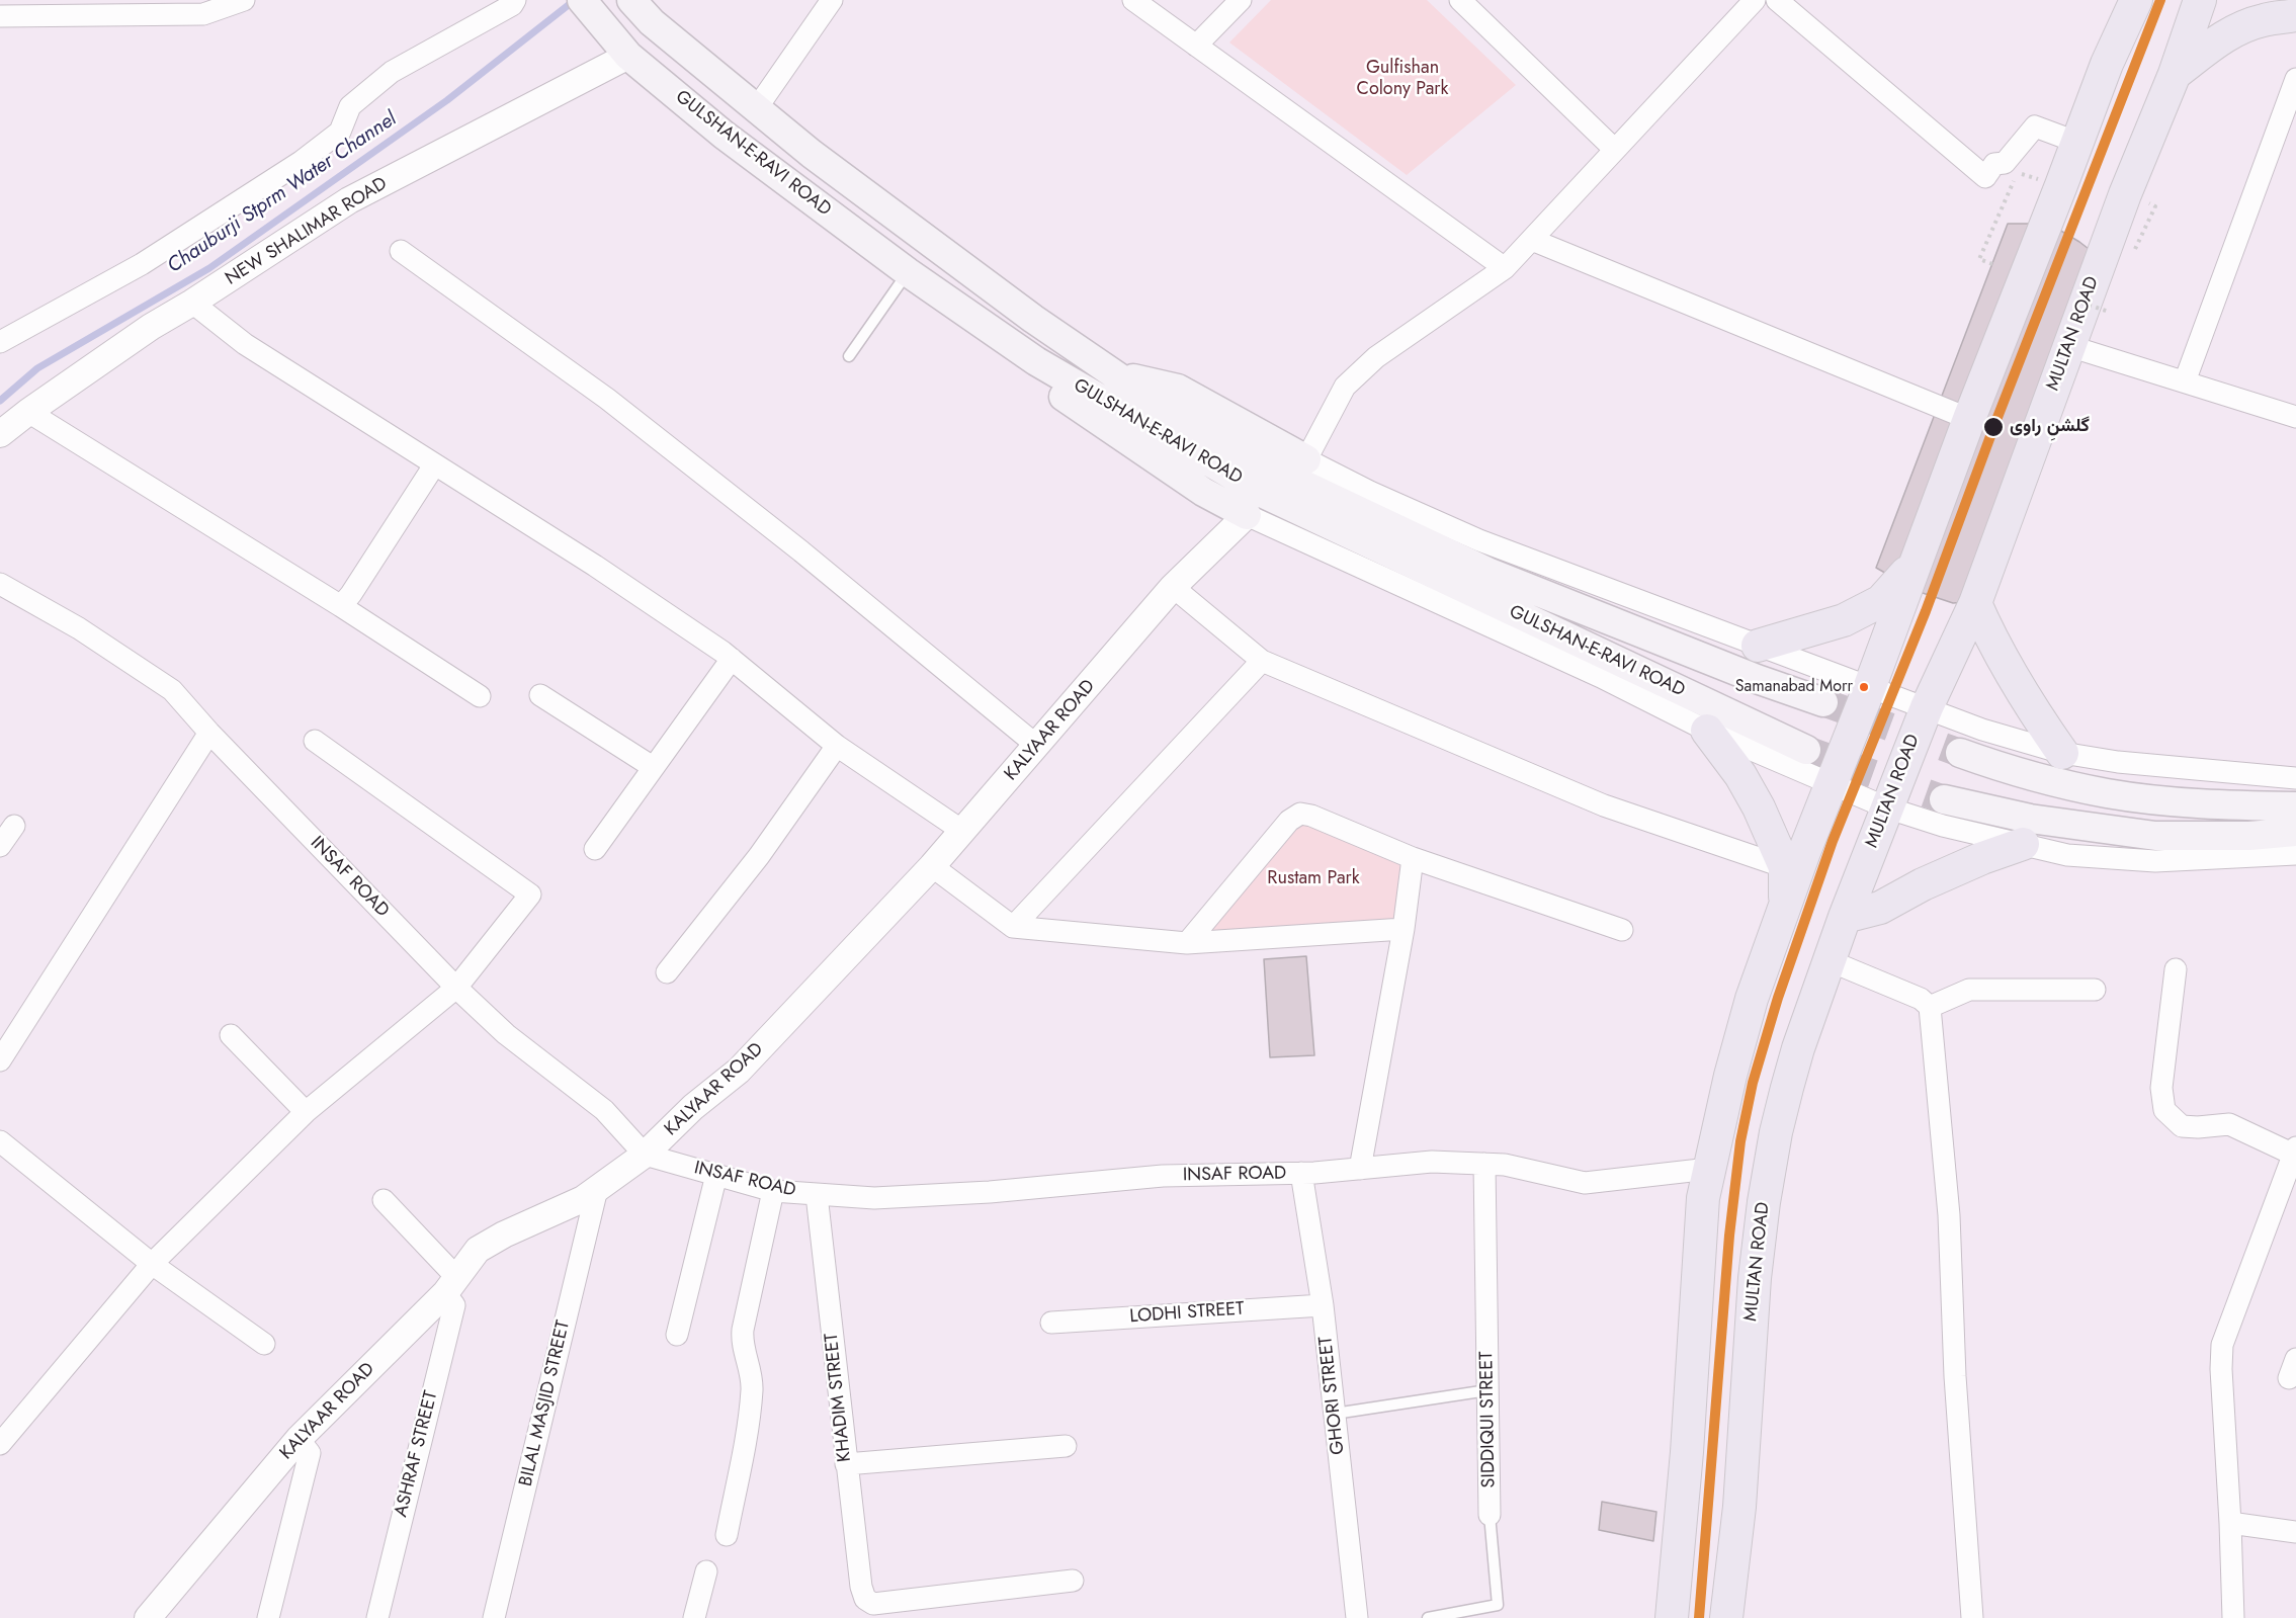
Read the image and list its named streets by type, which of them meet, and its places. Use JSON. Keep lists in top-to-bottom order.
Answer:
{
  "streets": {
    "main road": ["GULSHAN-E-RAVI ROAD", "MULTAN ROAD"],
    "street": [
      "NEW SHALIMAR ROAD",
      "KALYAAR ROAD",
      "INSAF ROAD",
      "LODHI STREET",
      "GHORI STREET",
      "KHADIM STREET",
      "BILAL MASJID STREET",
      "SIDDIQUI STREET",
      "ASHRAF STREET"
    ]
  },
  "crossings": [
    ["GULSHAN-E-RAVI ROAD", "NEW SHALIMAR ROAD"],
    ["KALYAAR ROAD", "INSAF ROAD"],
    ["KALYAAR ROAD", "BILAL MASJID STREET"],
    ["KALYAAR ROAD", "ASHRAF STREET"],
    ["INSAF ROAD", "GHORI STREET"],
    ["INSAF ROAD", "KHADIM STREET"],
    ["INSAF ROAD", "SIDDIQUI STREET"],
    ["LODHI STREET", "GHORI STREET"]
  ],
  "water": ["Chauburji Stprm Water Channel"],
  "parks": ["Gulfishan Colony Park", "Rustam Park"],
  "places": ["گلشنِ راوی", "Samanabad Morr"]
}
